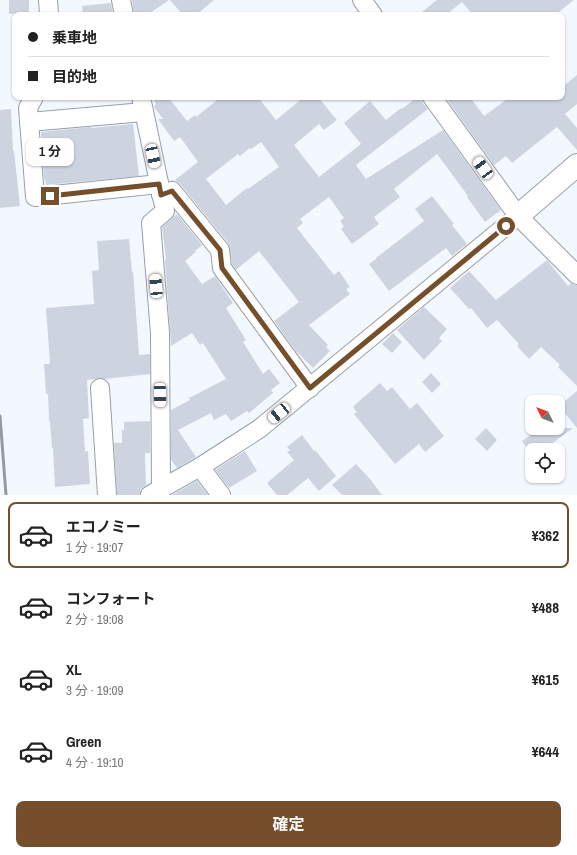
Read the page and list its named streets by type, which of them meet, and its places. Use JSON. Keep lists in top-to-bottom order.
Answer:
{
  "north": "top left",
  "page": {
    "banner": ["乗車地", "目的地"],
    "bubble": "1 分",
    "list": [
      {
        "name": "エコノミー",
        "note": "1 分 · 19:07",
        "value": "¥362"
      },
      {
        "name": "コンフォート",
        "note": "2 分 · 19:08",
        "value": "¥488"
      },
      {
        "name": "XL",
        "note": "3 分 · 19:09",
        "value": "¥615"
      },
      {
        "name": "Green",
        "note": "4 分 · 19:10",
        "value": "¥644"
      }
    ],
    "buttons": "確定"
  }
}
